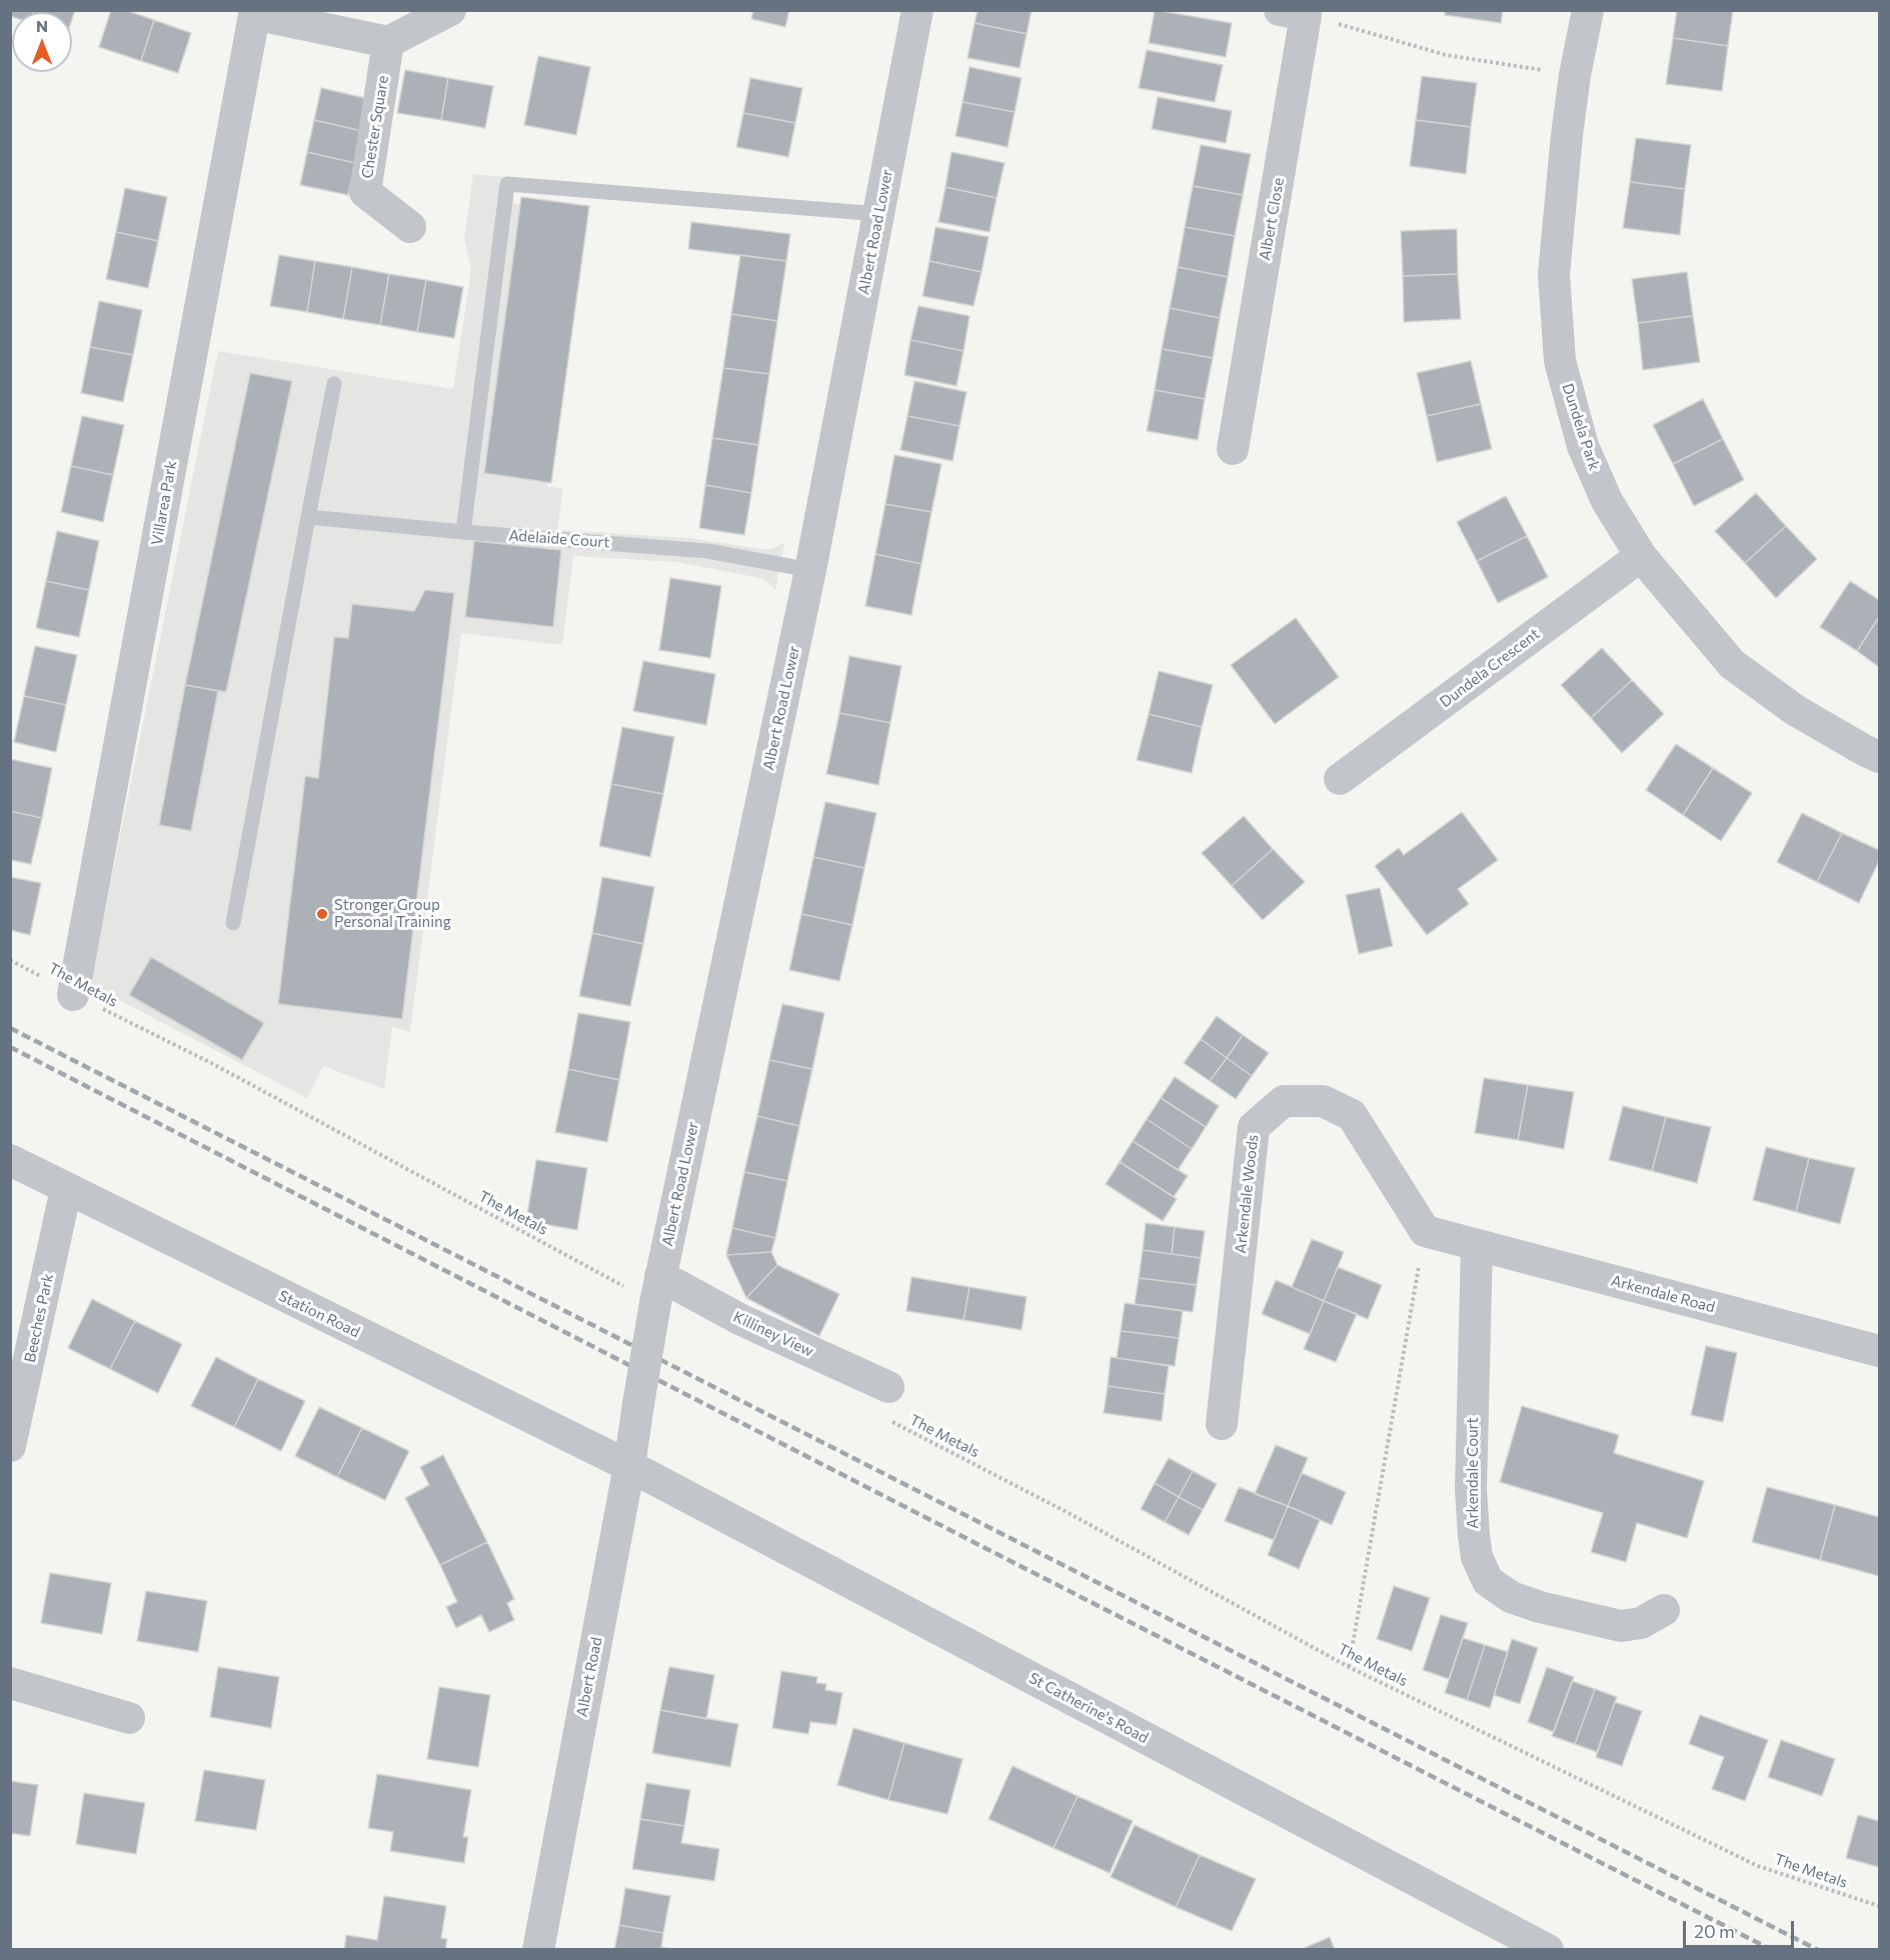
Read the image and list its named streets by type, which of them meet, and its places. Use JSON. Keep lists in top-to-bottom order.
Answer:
{
  "streets": {
    "street": [
      "Chester Square",
      "Albert Close",
      "Albert Road Lower",
      "Dundela Park",
      "Villarea Park",
      "Dundela Crescent",
      "Arkendale Woods",
      "Arkendale Road",
      "Station Road",
      "Beeches Park",
      "Killiney View",
      "Arkendale Court",
      "Albert Road",
      "St Catherine's Road"
    ],
    "lane": ["Adelaide Court"],
    "path": ["The Metals"]
  },
  "crossings": [
    ["Albert Road Lower", "Adelaide Court"],
    ["Albert Road Lower", "The Metals"],
    ["Albert Road Lower", "Killiney View"],
    ["Albert Road Lower", "Albert Road"],
    ["Dundela Park", "Dundela Crescent"],
    ["Villarea Park", "The Metals"],
    ["The Metals", "Killiney View"],
    ["Arkendale Woods", "Arkendale Road"],
    ["Arkendale Road", "Arkendale Court"],
    ["Station Road", "Beeches Park"],
    ["Station Road", "Albert Road"],
    ["Station Road", "St Catherine's Road"],
    ["Albert Road", "St Catherine's Road"]
  ],
  "places": ["Stronger Group Personal Training"],
  "scale_bar": "20 m",
  "north": "top"
}
